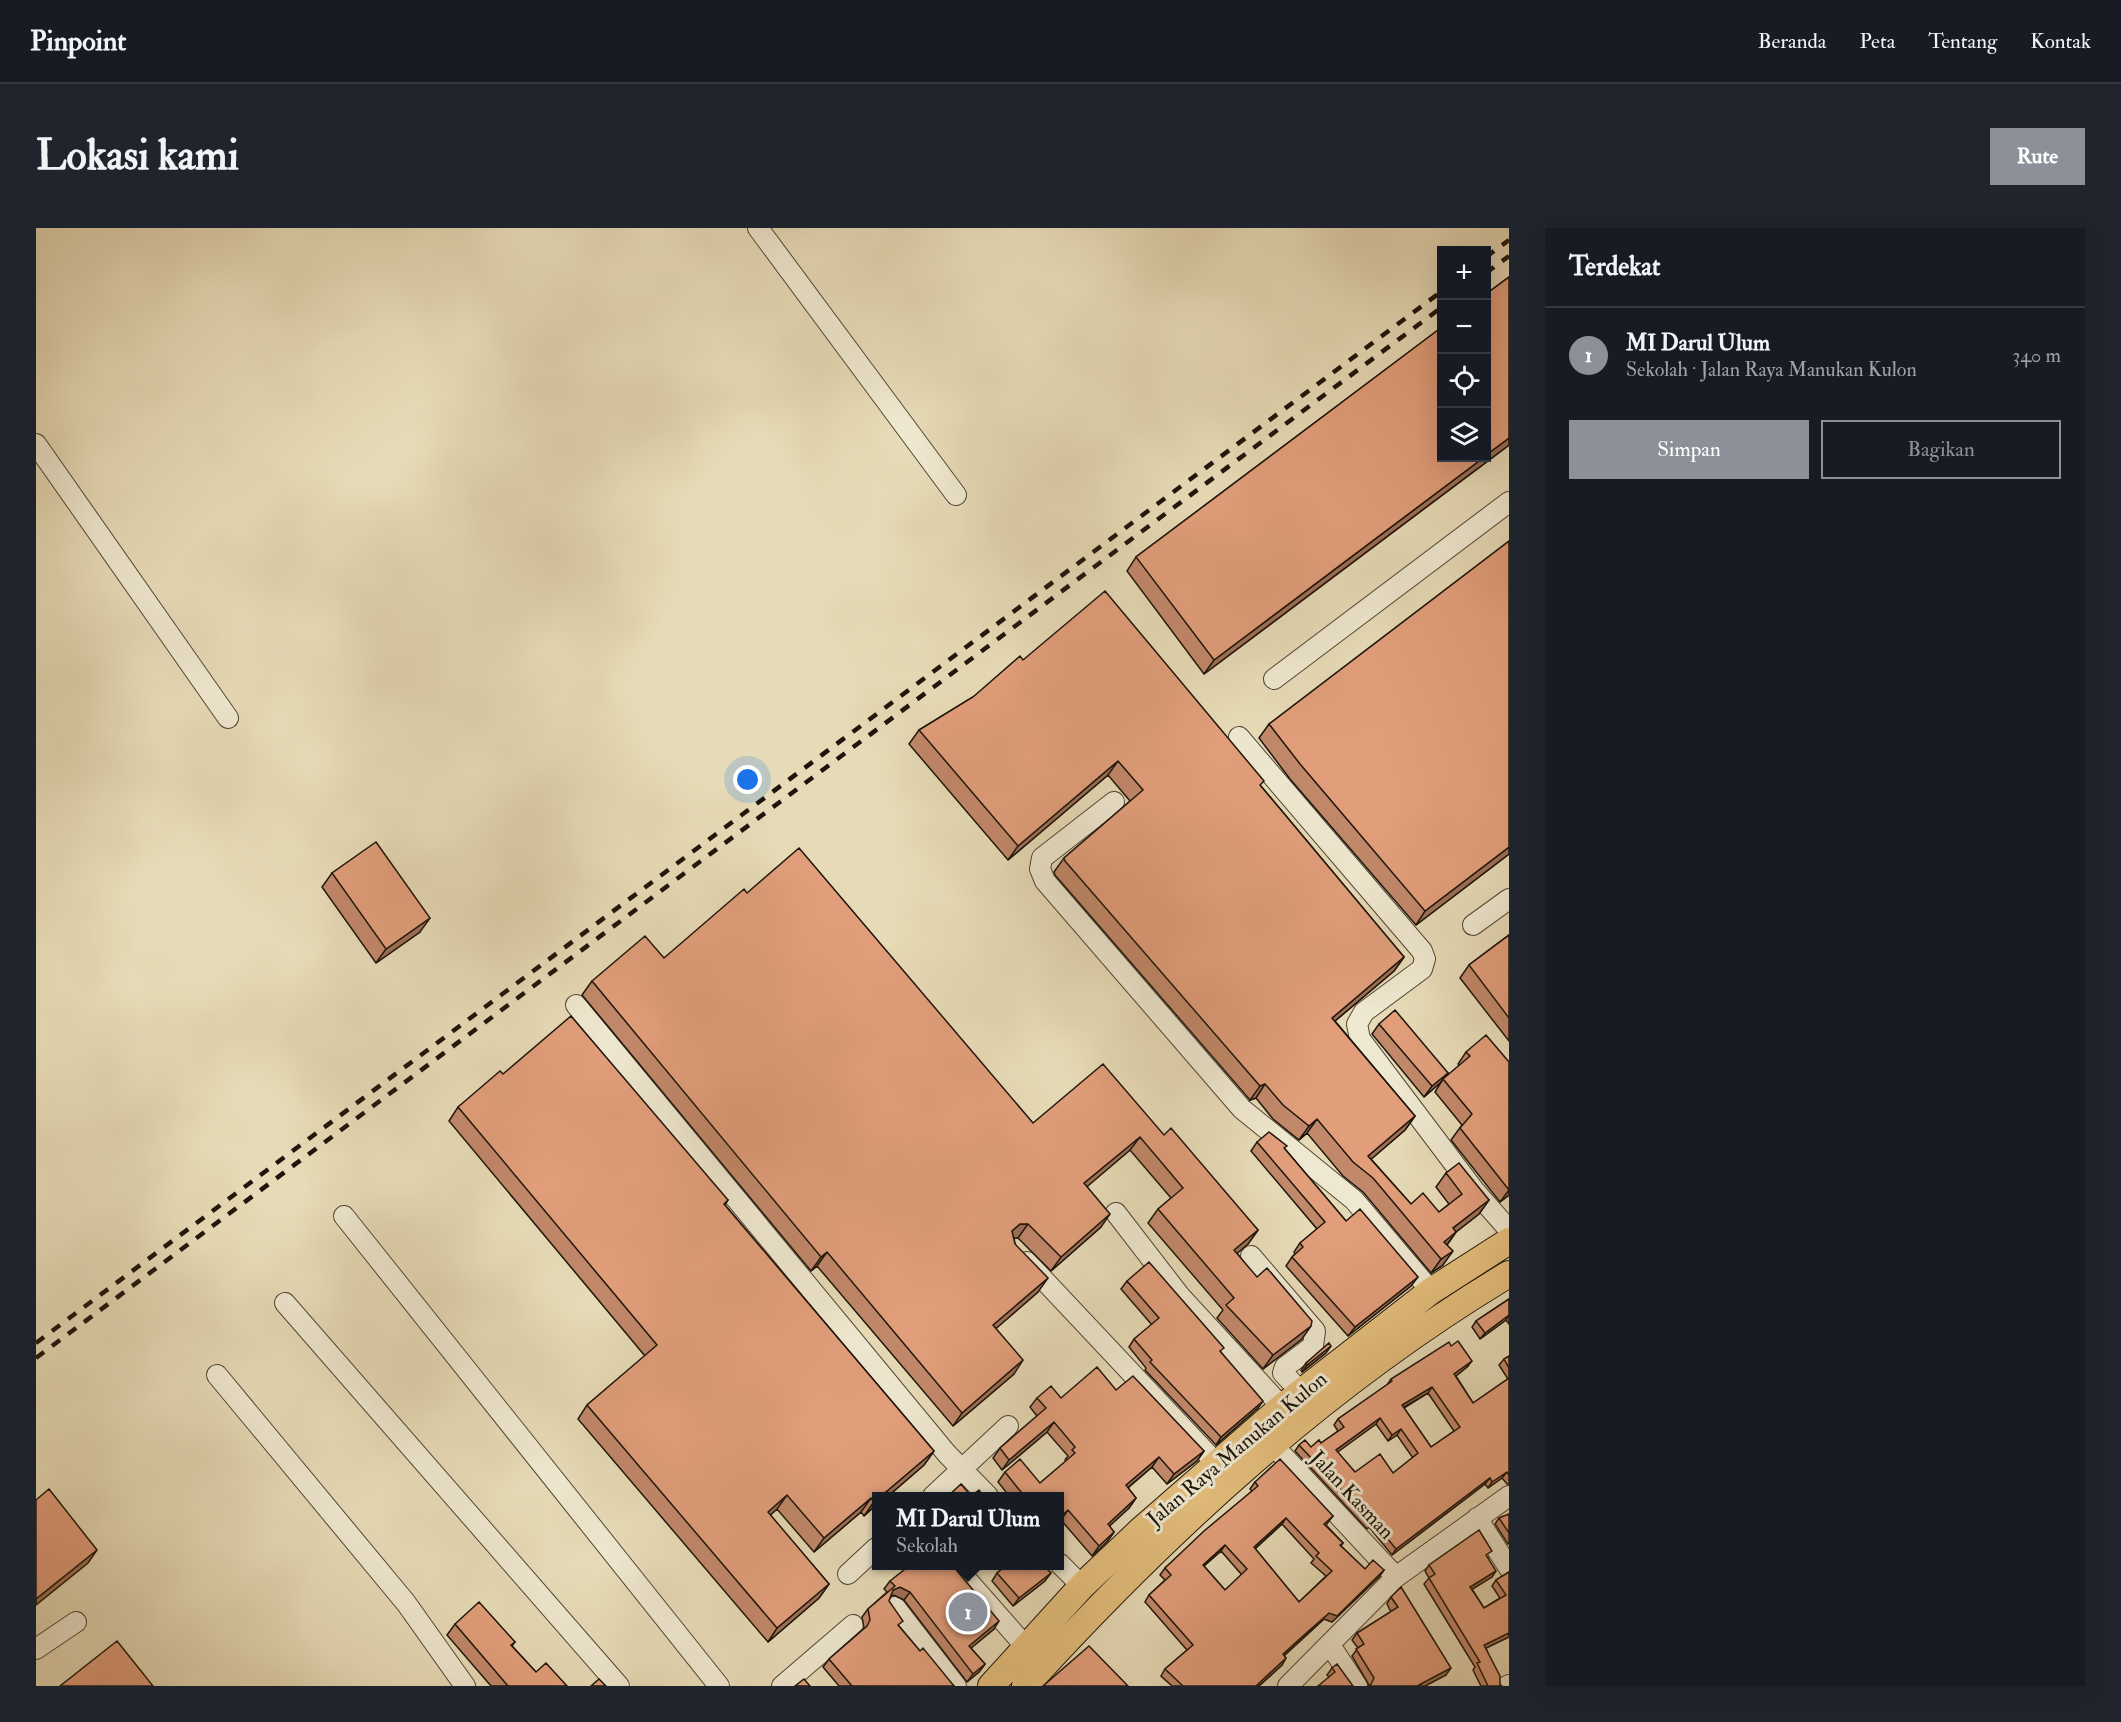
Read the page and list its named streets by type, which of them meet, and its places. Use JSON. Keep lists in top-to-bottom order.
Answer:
{
  "streets": {
    "main road": ["Jalan Raya Manukan Kulon"],
    "street": ["Jalan Kasman"]
  },
  "crossings": [
    ["Jalan Raya Manukan Kulon", "Jalan Kasman"]
  ],
  "page": {
    "header": "Pinpoint",
    "nav": [
      "Beranda",
      "Peta",
      "Tentang",
      "Kontak"
    ],
    "buttons": [
      "Rute",
      ["Simpan", "Bagikan"]
    ],
    "title": "Lokasi kami",
    "heading": "Terdekat",
    "map_buttons": ["+", "−"],
    "list": [
      {
        "mark": "1",
        "name": "MI Darul Ulum",
        "note": "Sekolah · Jalan Raya Manukan Kulon",
        "value": "340 m"
      }
    ],
    "popup": ["MI Darul Ulum", "Sekolah"],
    "pins": "1"
  }
}
